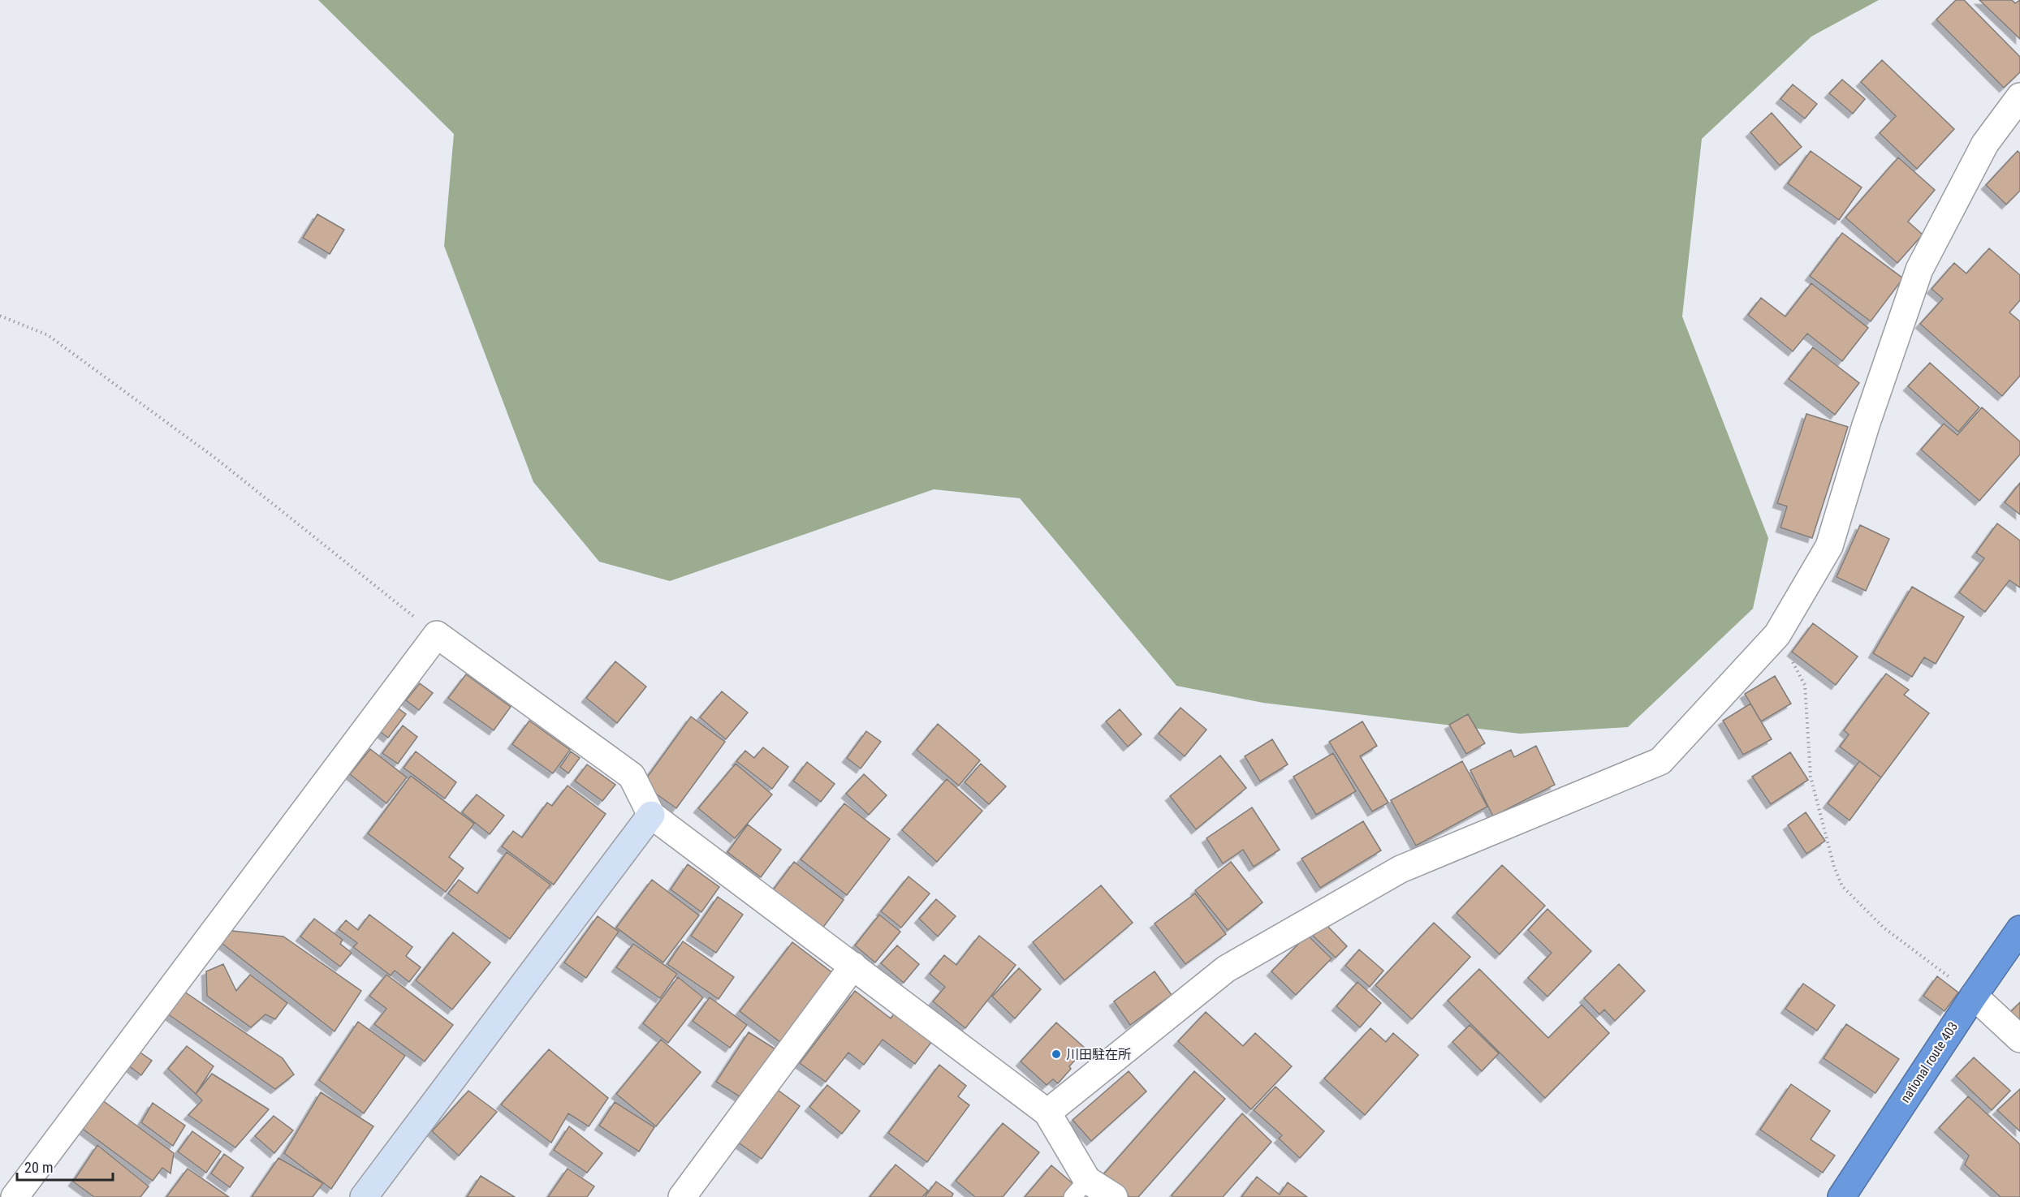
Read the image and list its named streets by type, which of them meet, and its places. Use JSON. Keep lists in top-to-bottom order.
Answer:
{
  "streets": {
    "highway": ["national route 403"]
  },
  "places": ["川田駐在所"],
  "scale_bar": "20 m"
}
